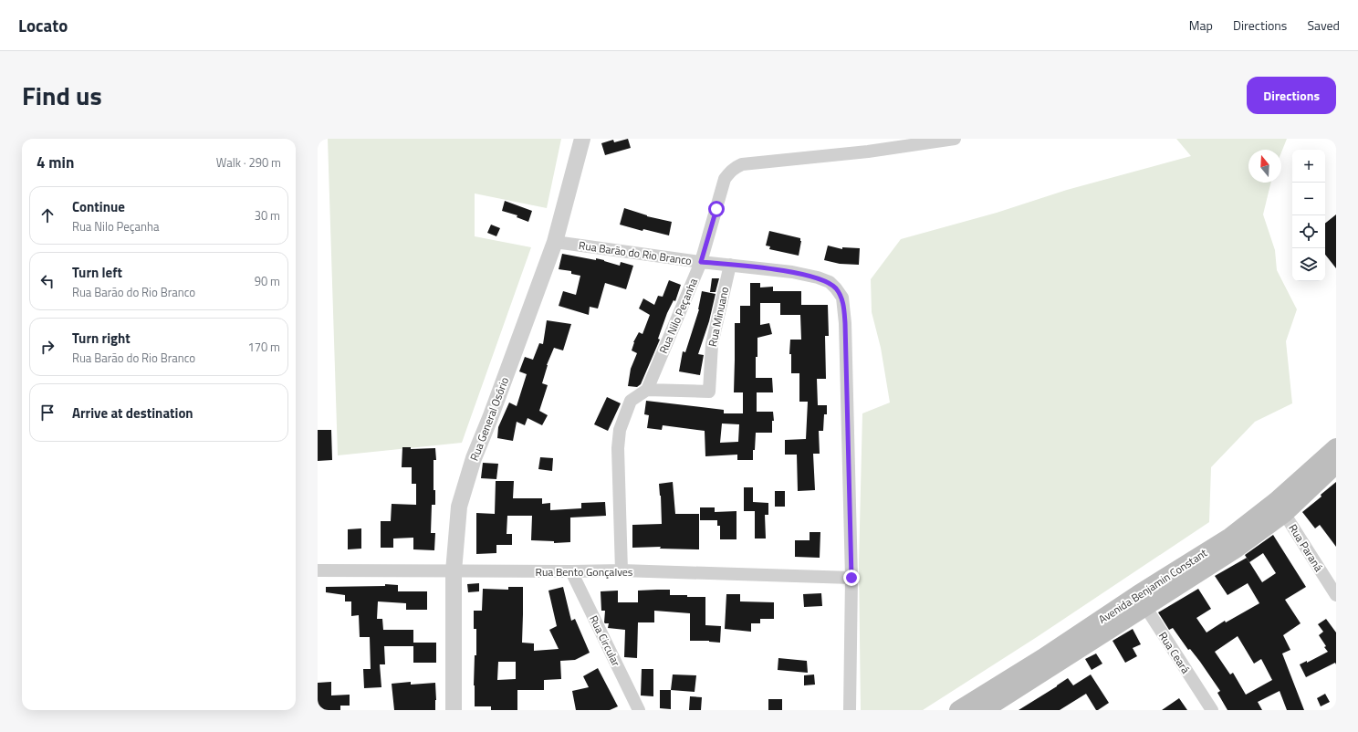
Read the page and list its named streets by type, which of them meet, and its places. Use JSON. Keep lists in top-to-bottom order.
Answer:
{
  "streets": {
    "main road": ["Avenida Benjamin Constant"],
    "street": [
      "Rua Barão do Rio Branco",
      "Rua Nilo Peçanha",
      "Rua Minuano",
      "Rua General Osório",
      "Rua Paraná",
      "Rua Bento Gonçalves",
      "Rua Circular",
      "Rua Ceará"
    ]
  },
  "crossings": [
    ["Rua Barão do Rio Branco", "Rua Nilo Peçanha"],
    ["Rua Barão do Rio Branco", "Rua Minuano"],
    ["Rua Barão do Rio Branco", "Rua General Osório"],
    ["Rua Barão do Rio Branco", "Rua Bento Gonçalves"],
    ["Rua Nilo Peçanha", "Rua Minuano"],
    ["Rua General Osório", "Rua Bento Gonçalves"],
    ["Rua Paraná", "Avenida Benjamin Constant"],
    ["Rua Bento Gonçalves", "Rua Circular"],
    ["Avenida Benjamin Constant", "Rua Ceará"]
  ],
  "north": "top",
  "page": {
    "header": "Locato",
    "nav": ["Map", "Directions", "Saved"],
    "title": "Find us",
    "buttons": "Directions",
    "heading": ["4 min", "Walk · 290 m"],
    "map_buttons": ["+", "−"],
    "list": [
      ["Continue", "Rua Nilo Peçanha", "30 m"],
      ["Turn left", "Rua Barão do Rio Branco", "90 m"],
      ["Turn right", "Rua Barão do Rio Branco", "170 m"],
      "Arrive at destination"
    ]
  }
}
